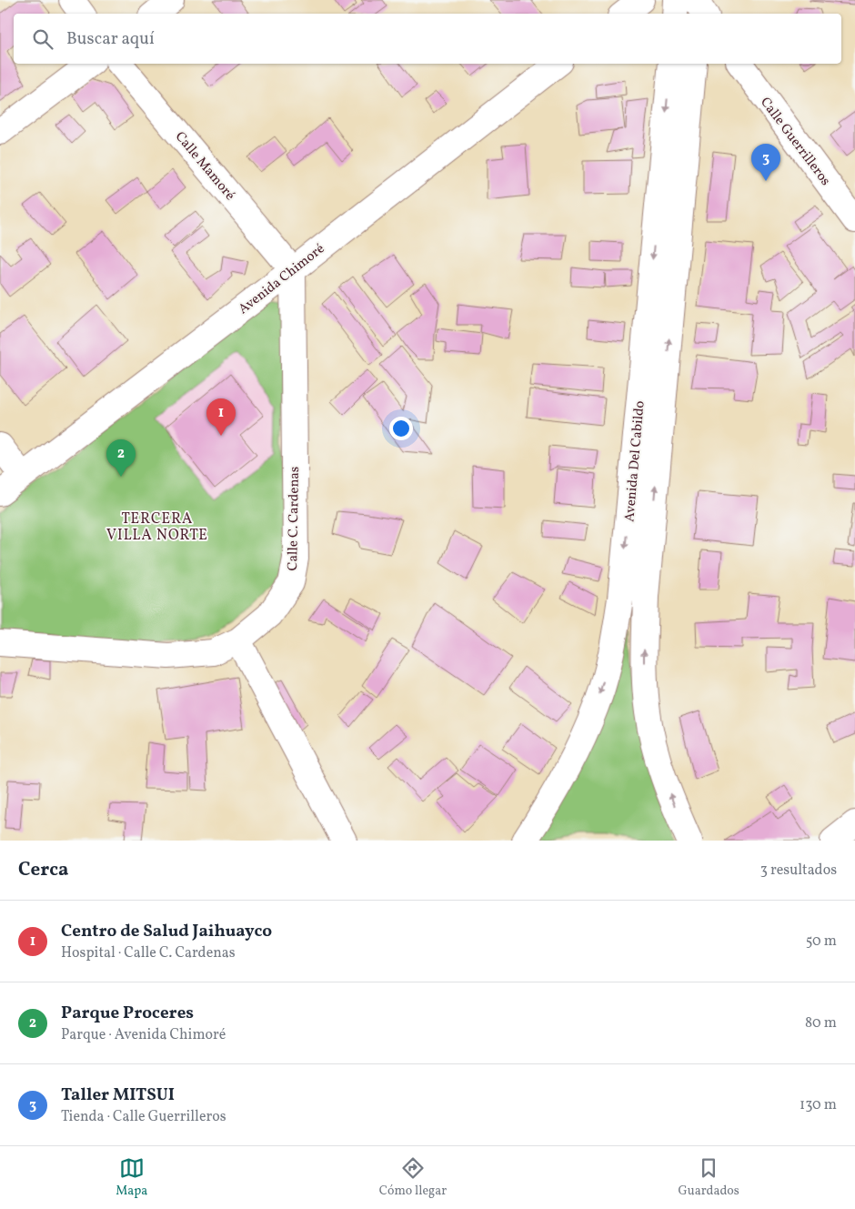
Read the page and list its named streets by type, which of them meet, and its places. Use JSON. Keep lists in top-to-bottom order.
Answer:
{
  "streets": {
    "street": [
      "Calle Guerrilleros",
      "Calle Mamoré",
      "Avenida Chimoré",
      "Avenida Del Cabildo",
      "Calle C. Cardenas"
    ]
  },
  "crossings": [
    ["Calle Mamoré", "Avenida Chimoré"],
    ["Calle Mamoré", "Calle C. Cardenas"],
    ["Avenida Chimoré", "Calle C. Cardenas"]
  ],
  "districts": ["TERCERA VILLA NORTE"],
  "page": {
    "search": "Buscar aquí",
    "pins": ["3", "1", "2"],
    "heading": ["Cerca", "3 resultados"],
    "list": [
      {
        "mark": "1",
        "name": "Centro de Salud Jaihuayco",
        "note": "Hospital · Calle C. Cardenas",
        "value": "50 m"
      },
      {
        "mark": "2",
        "name": "Parque Proceres",
        "note": "Parque · Avenida Chimoré",
        "value": "80 m"
      },
      {
        "mark": "3",
        "name": "Taller MITSUI",
        "note": "Tienda · Calle Guerrilleros",
        "value": "130 m"
      }
    ],
    "nav": ["Mapa", "Cómo llegar", "Guardados"]
  }
}
